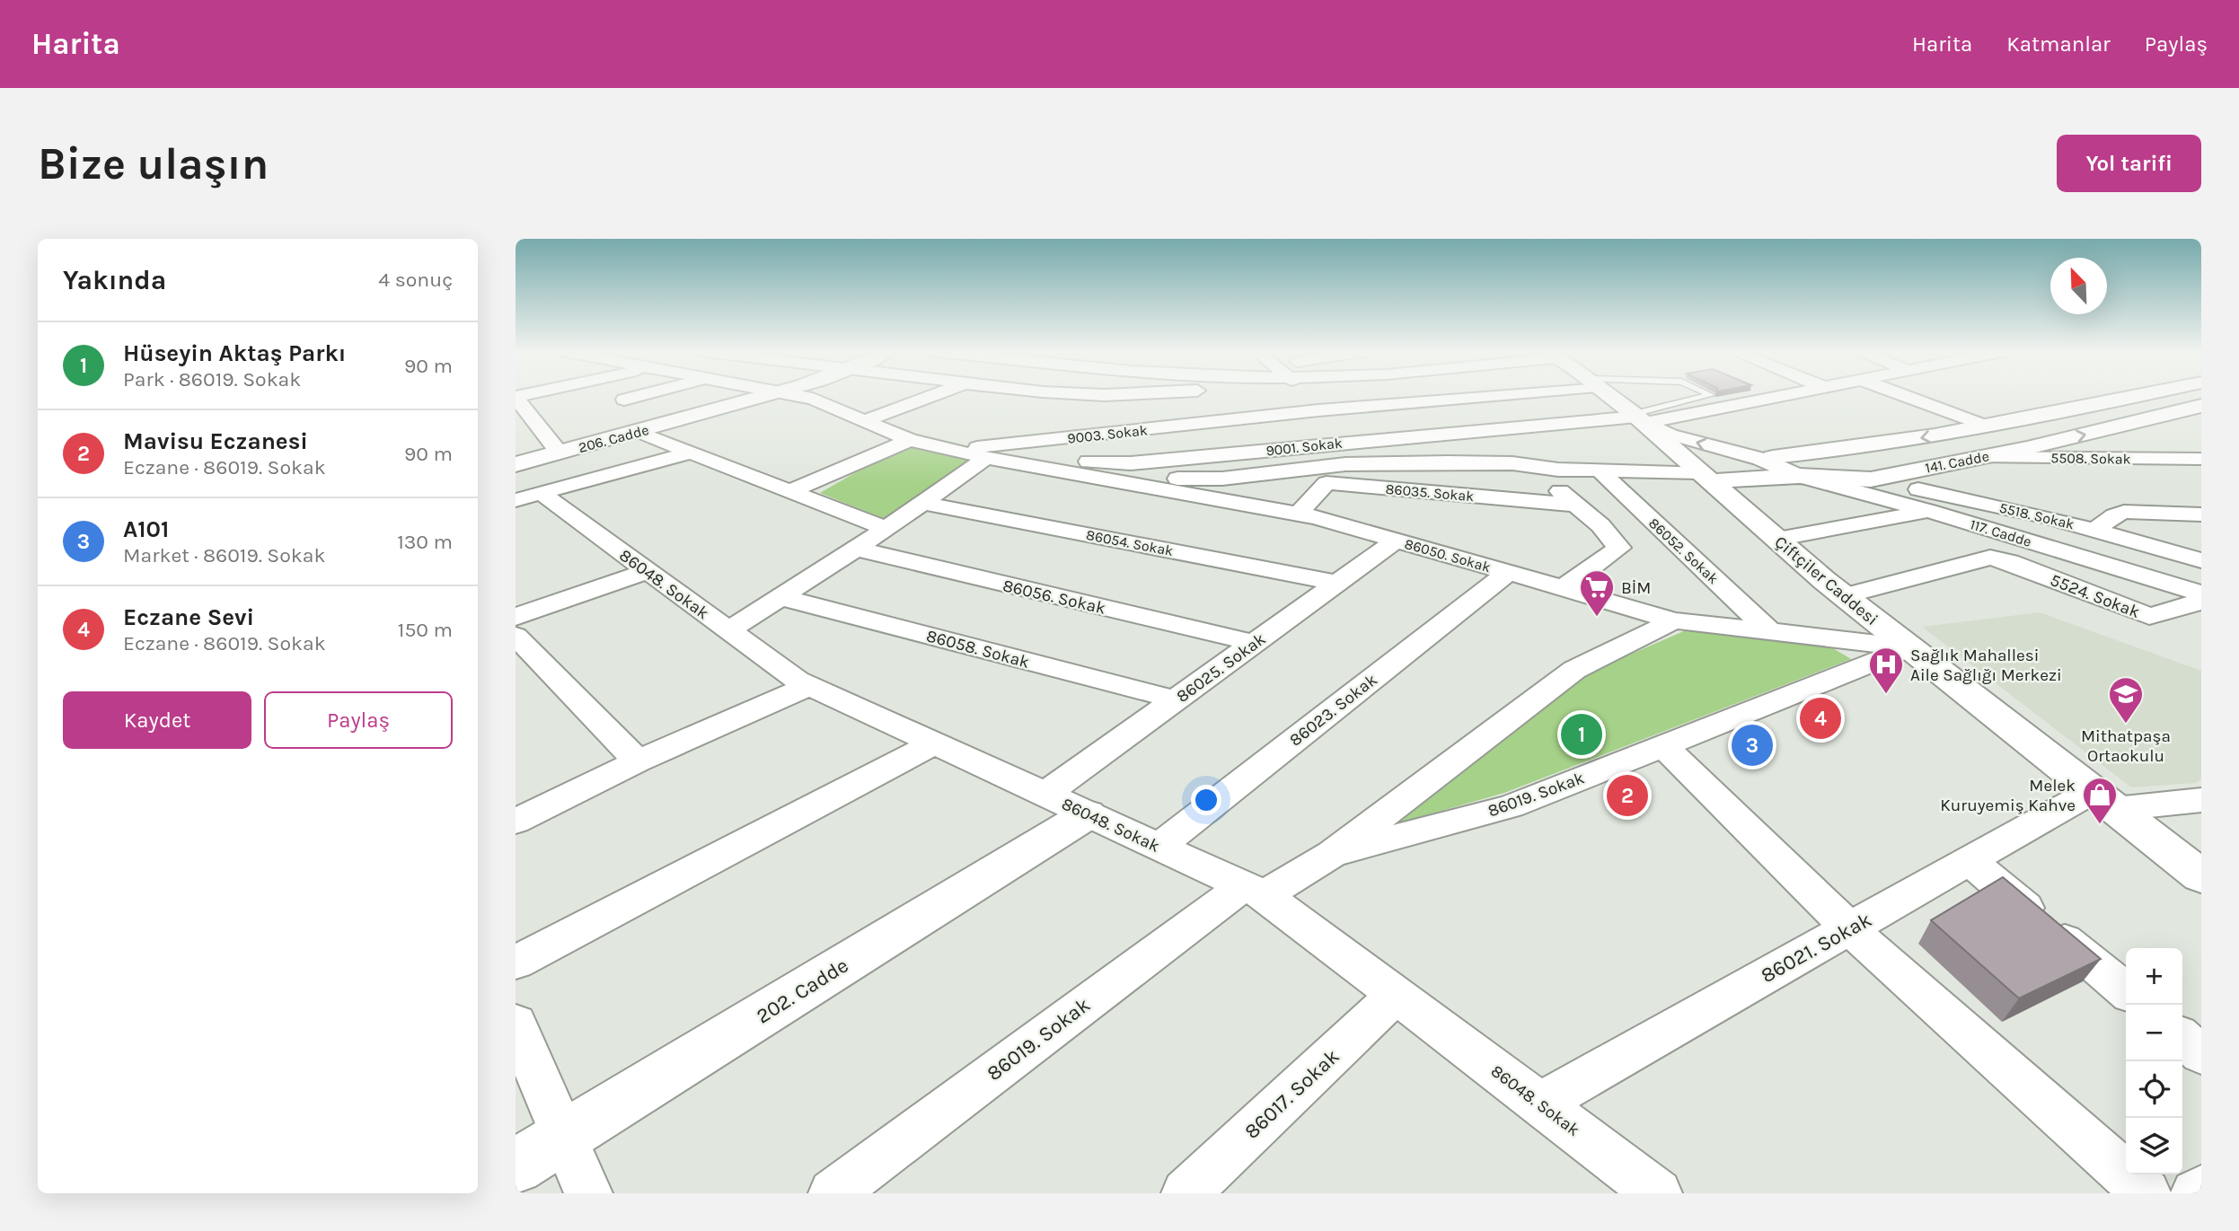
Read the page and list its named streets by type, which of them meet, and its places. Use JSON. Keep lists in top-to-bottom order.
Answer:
{
  "streets": {
    "street": [
      "9003. Sokak",
      "206. Cadde",
      "9001. Sokak",
      "5508. Sokak",
      "141. Cadde",
      "86035. Sokak",
      "5518. Sokak",
      "117. Cadde",
      "86054. Sokak",
      "86052. Sokak",
      "86050. Sokak",
      "Çiftçiler Caddesi",
      "86048. Sokak",
      "5524. Sokak",
      "86056. Sokak",
      "86058. Sokak",
      "86025. Sokak",
      "86023. Sokak",
      "86019. Sokak",
      "86021. Sokak",
      "202. Cadde",
      "86017. Sokak"
    ]
  },
  "crossings": [
    ["9003. Sokak", "9001. Sokak"],
    ["9003. Sokak", "86050. Sokak"],
    ["9001. Sokak", "117. Cadde"],
    ["9001. Sokak", "86050. Sokak"],
    ["9001. Sokak", "Çiftçiler Caddesi"],
    ["5508. Sokak", "141. Cadde"],
    ["141. Cadde", "5518. Sokak"],
    ["141. Cadde", "117. Cadde"],
    ["141. Cadde", "Çiftçiler Caddesi"],
    ["86035. Sokak", "86050. Sokak"],
    ["86054. Sokak", "86025. Sokak"],
    ["86052. Sokak", "86050. Sokak"],
    ["86050. Sokak", "Çiftçiler Caddesi"],
    ["86050. Sokak", "86025. Sokak"],
    ["86050. Sokak", "86023. Sokak"],
    ["86050. Sokak", "86019. Sokak"],
    ["Çiftçiler Caddesi", "5524. Sokak"],
    ["Çiftçiler Caddesi", "86019. Sokak"],
    ["Çiftçiler Caddesi", "86021. Sokak"],
    ["86048. Sokak", "86025. Sokak"],
    ["86048. Sokak", "86023. Sokak"],
    ["86048. Sokak", "86019. Sokak"],
    ["86048. Sokak", "86021. Sokak"],
    ["86048. Sokak", "202. Cadde"],
    ["86048. Sokak", "86017. Sokak"],
    ["86056. Sokak", "86025. Sokak"],
    ["86058. Sokak", "86025. Sokak"]
  ],
  "places": {
    "supermarket": ["BİM"],
    "hospital": ["Sağlık Mahallesi Aile Sağlığı Merkezi"],
    "school or university": ["Mithatpaşa Ortaokulu"],
    "shop": ["Melek Kuruyemiş Kahve"]
  },
  "north": "top left",
  "page": {
    "header": "Harita",
    "nav": ["Harita", "Katmanlar", "Paylaş"],
    "buttons": [
      "Yol tarifi",
      ["Kaydet", "Paylaş"]
    ],
    "title": "Bize ulaşın",
    "heading": ["Yakında", "4 sonuç"],
    "list": [
      {
        "mark": "1",
        "name": "Hüseyin Aktaş Parkı",
        "note": "Park · 86019. Sokak",
        "value": "90 m"
      },
      {
        "mark": "2",
        "name": "Mavisu Eczanesi",
        "note": "Eczane · 86019. Sokak",
        "value": "90 m"
      },
      {
        "mark": "3",
        "name": "A101",
        "note": "Market · 86019. Sokak",
        "value": "130 m"
      },
      {
        "mark": "4",
        "name": "Eczane Sevi",
        "note": "Eczane · 86019. Sokak",
        "value": "150 m"
      }
    ],
    "pins": [
      "4",
      "1",
      "3",
      "2"
    ],
    "map_buttons": ["+", "−"]
  }
}
